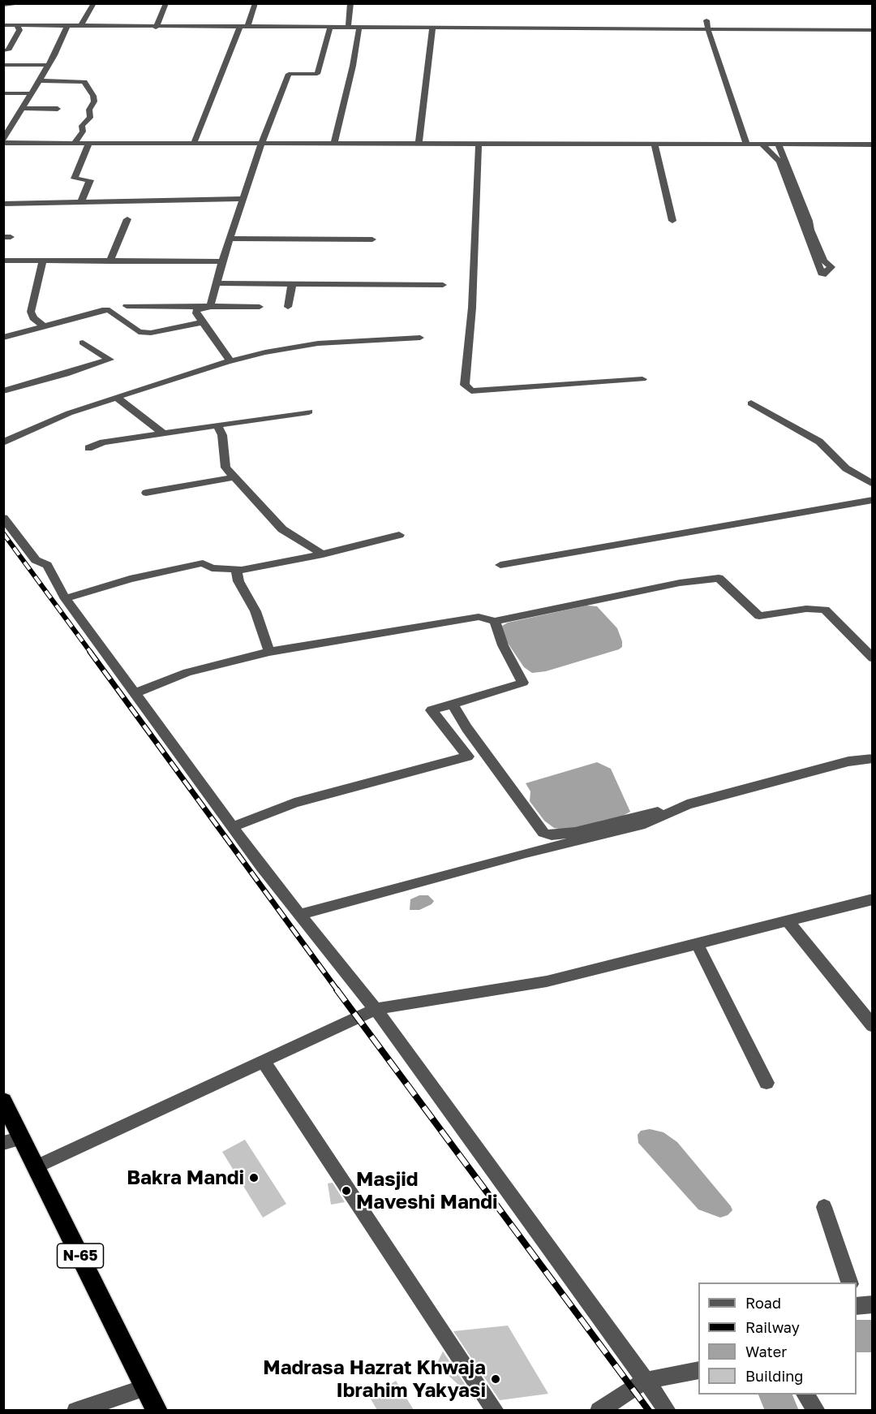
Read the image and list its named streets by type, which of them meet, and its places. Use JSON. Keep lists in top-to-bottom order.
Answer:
{
  "streets": {
    "highway": ["N-65"]
  },
  "places": ["Bakra Mandi", "Masjid Maveshi Mandi", "Madrasa Hazrat Khwaja Ibrahim Yakyasi"],
  "legend": [
    "Road",
    "Railway",
    "Water",
    "Building"
  ]
}
